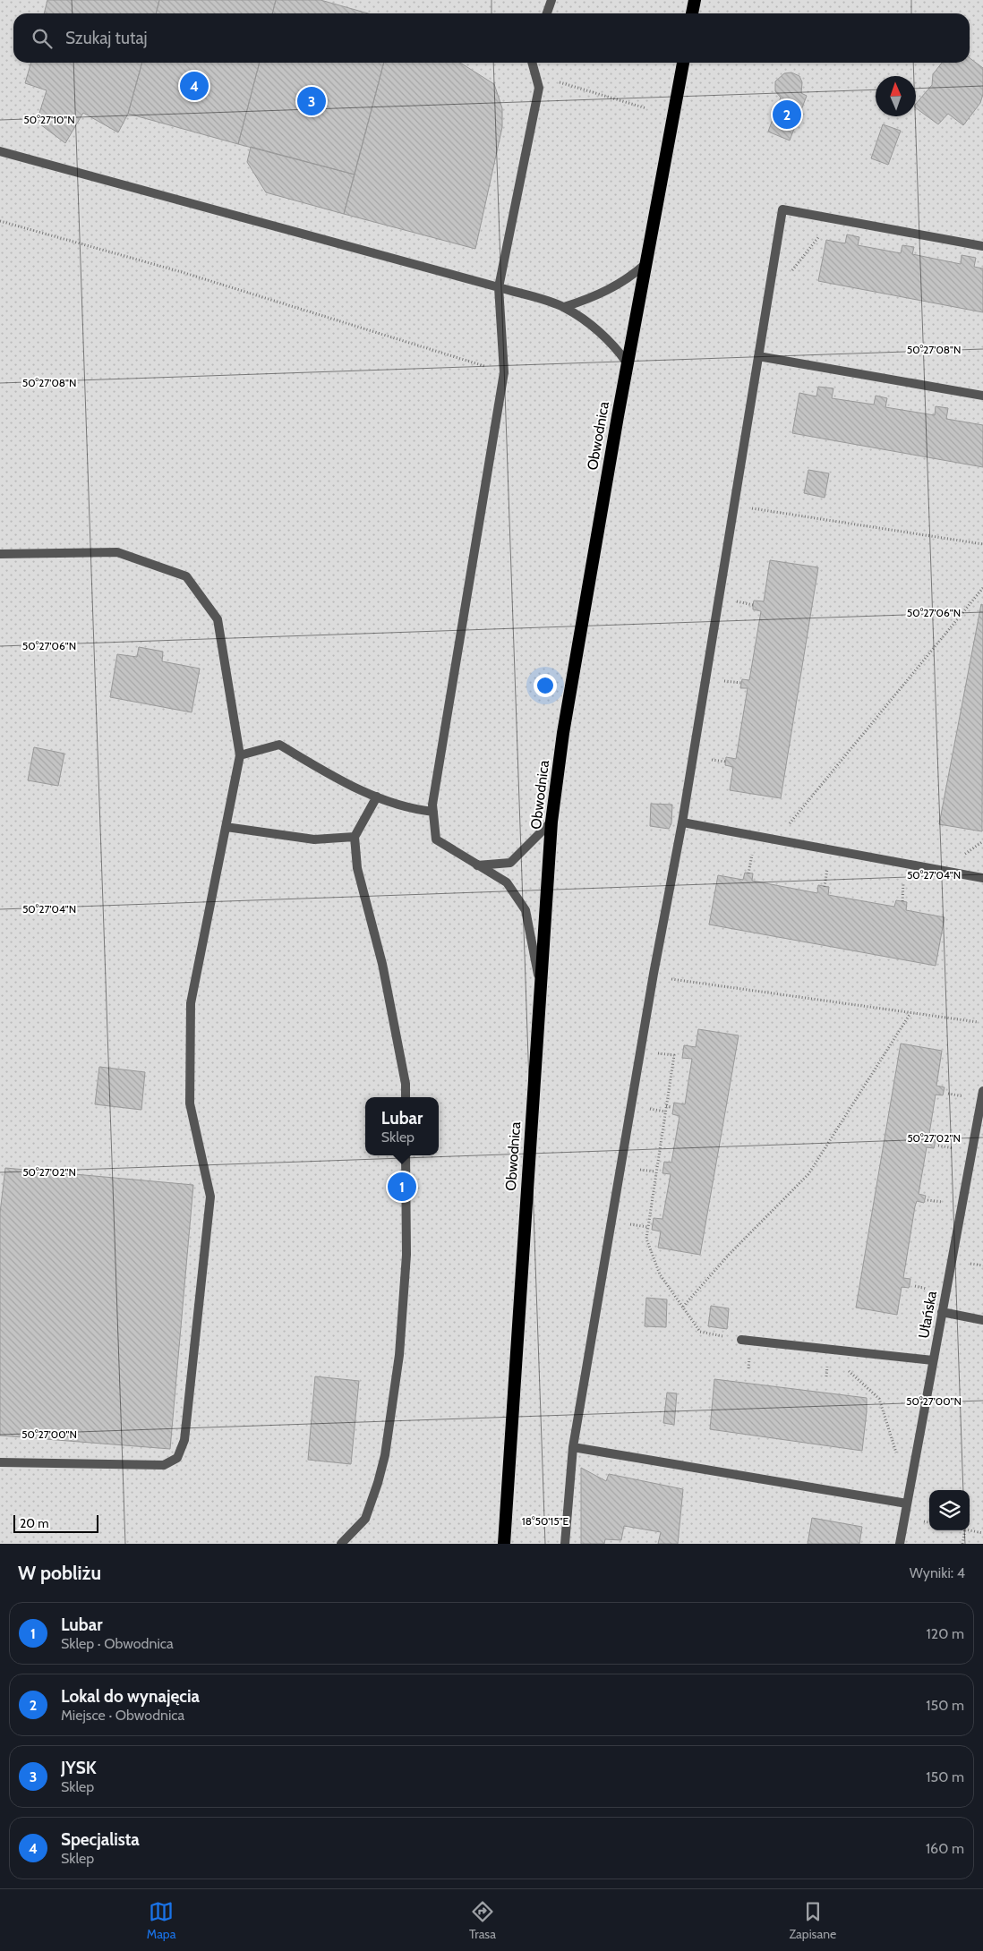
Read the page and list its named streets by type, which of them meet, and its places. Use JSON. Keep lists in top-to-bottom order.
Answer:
{
  "streets": {
    "highway": ["Obwodnica"],
    "street": ["Ułańska"]
  },
  "scale_bar": "20 m",
  "north": "top",
  "page": {
    "search": "Szukaj tutaj",
    "pins": [
      "4",
      "3",
      "2",
      "1"
    ],
    "popup": ["Lubar", "Sklep"],
    "scale": "20 m",
    "heading": ["W pobliżu", "Wyniki: 4"],
    "list": [
      {
        "mark": "1",
        "name": "Lubar",
        "note": "Sklep · Obwodnica",
        "value": "120 m"
      },
      {
        "mark": "2",
        "name": "Lokal do wynajęcia",
        "note": "Miejsce · Obwodnica",
        "value": "150 m"
      },
      {
        "mark": "3",
        "name": "JYSK",
        "note": "Sklep",
        "value": "150 m"
      },
      {
        "mark": "4",
        "name": "Specjalista",
        "note": "Sklep",
        "value": "160 m"
      }
    ],
    "nav": ["Mapa", "Trasa", "Zapisane"]
  },
  "coordinates": [
    "50°27'10\"N",
    "50°27'08\"N",
    "50°27'06\"N",
    "50°27'04\"N",
    "50°27'02\"N",
    "50°27'00\"N",
    "18°50'15\"E"
  ]
}
